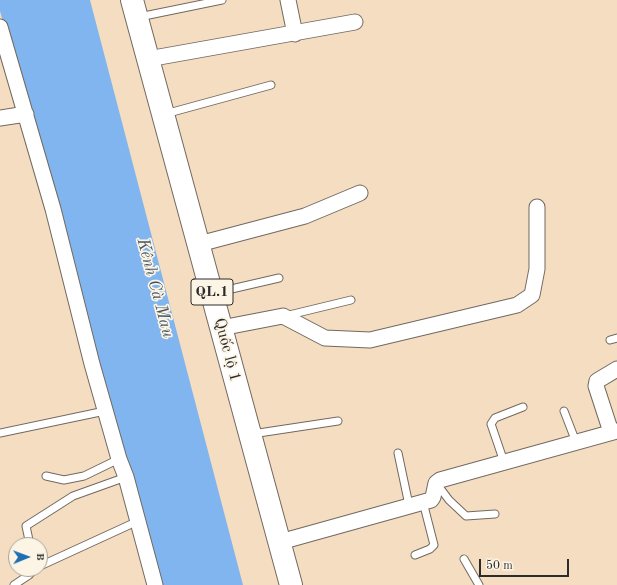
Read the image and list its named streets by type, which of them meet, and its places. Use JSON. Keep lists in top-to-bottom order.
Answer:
{
  "streets": {
    "highway": ["QL.1", "Quốc lộ 1"]
  },
  "water": ["Kênh Cà Mau"],
  "scale_bar": "50 m",
  "north": "right"
}
